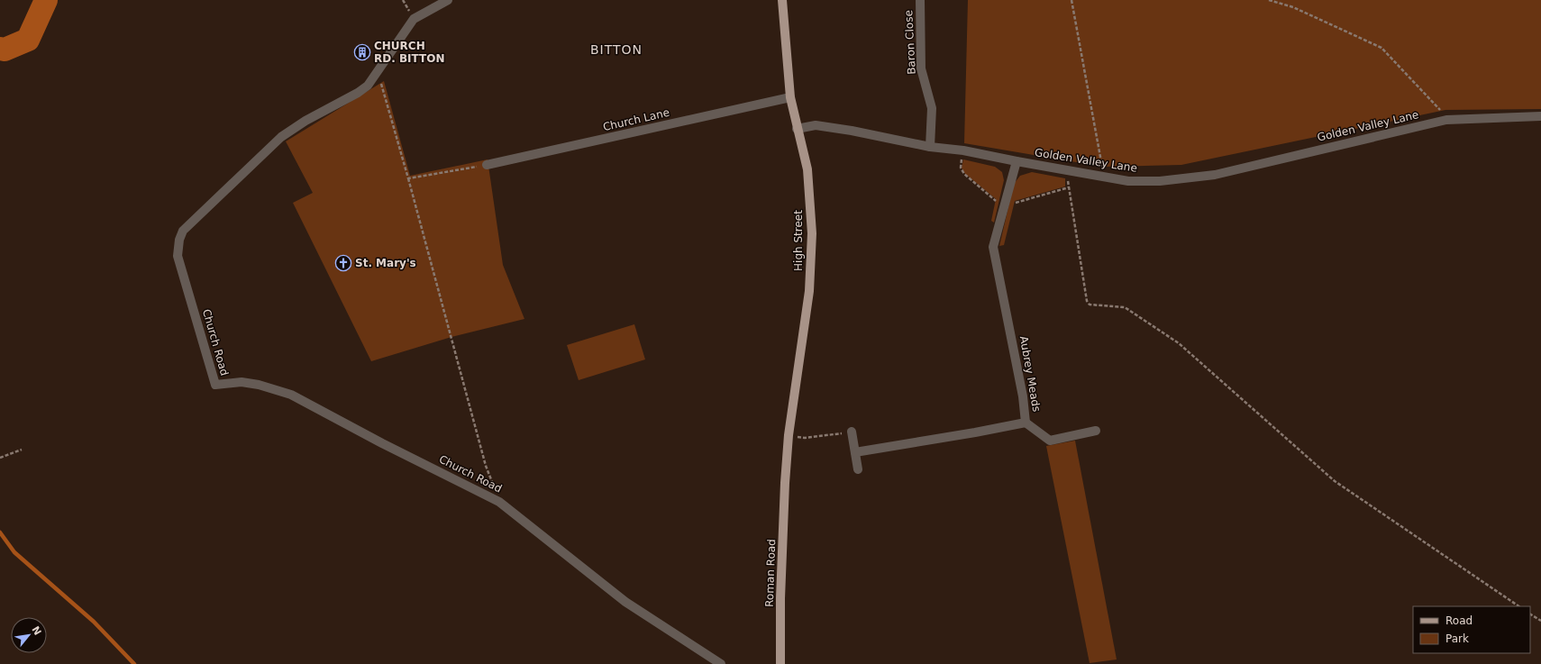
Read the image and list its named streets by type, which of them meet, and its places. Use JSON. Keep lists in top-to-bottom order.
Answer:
{
  "streets": {
    "main road": ["High Street", "Roman Road"],
    "street": [
      "Baron Close",
      "Church Lane",
      "Golden Valley Lane",
      "Church Road",
      "Aubrey Meads"
    ]
  },
  "crossings": [
    ["Baron Close", "Golden Valley Lane"],
    ["Church Lane", "High Street"],
    ["Golden Valley Lane", "High Street"],
    ["Golden Valley Lane", "Aubrey Meads"],
    ["High Street", "Roman Road"]
  ],
  "districts": ["BITTON"],
  "places": {
    "building": ["CHURCH RD. BITTON"],
    "church": ["St. Mary's"]
  },
  "legend": ["Road", "Park"],
  "north": "top right"
}
